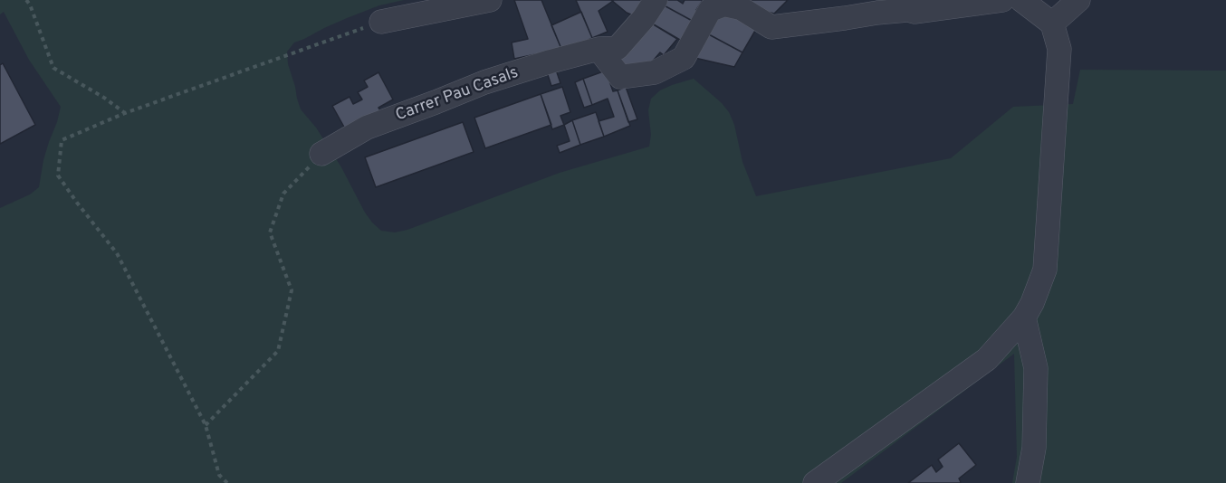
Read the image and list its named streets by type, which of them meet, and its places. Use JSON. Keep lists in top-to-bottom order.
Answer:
{
  "streets": {
    "street": ["Carrer Pau Casals"]
  }
}
